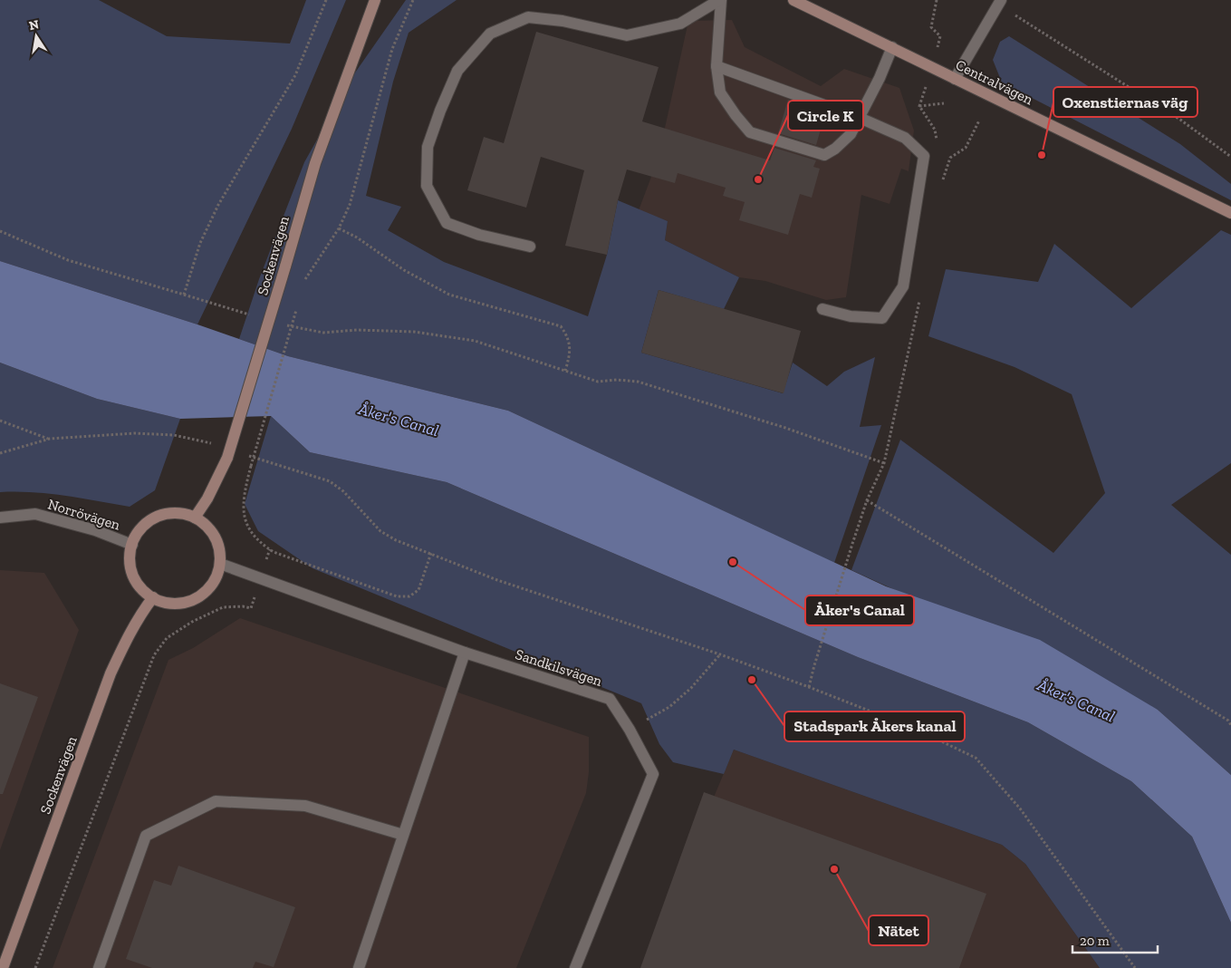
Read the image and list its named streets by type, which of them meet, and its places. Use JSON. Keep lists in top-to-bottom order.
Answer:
{
  "streets": {
    "street": [
      "Centralvägen",
      "Sockenvägen",
      "Norrövägen",
      "Sandkilsvägen"
    ]
  },
  "crossings": [
    ["Sockenvägen", "Norrövägen"],
    ["Sockenvägen", "Sandkilsvägen"],
    ["Norrövägen", "Sandkilsvägen"]
  ],
  "water": ["Åker's Canal"],
  "places": [
    "Oxenstiernas väg",
    "Circle K",
    "Åker's Canal",
    "Stadspark Åkers kanal",
    "Nätet"
  ],
  "scale_bar": "20 m",
  "north": "top"
}
